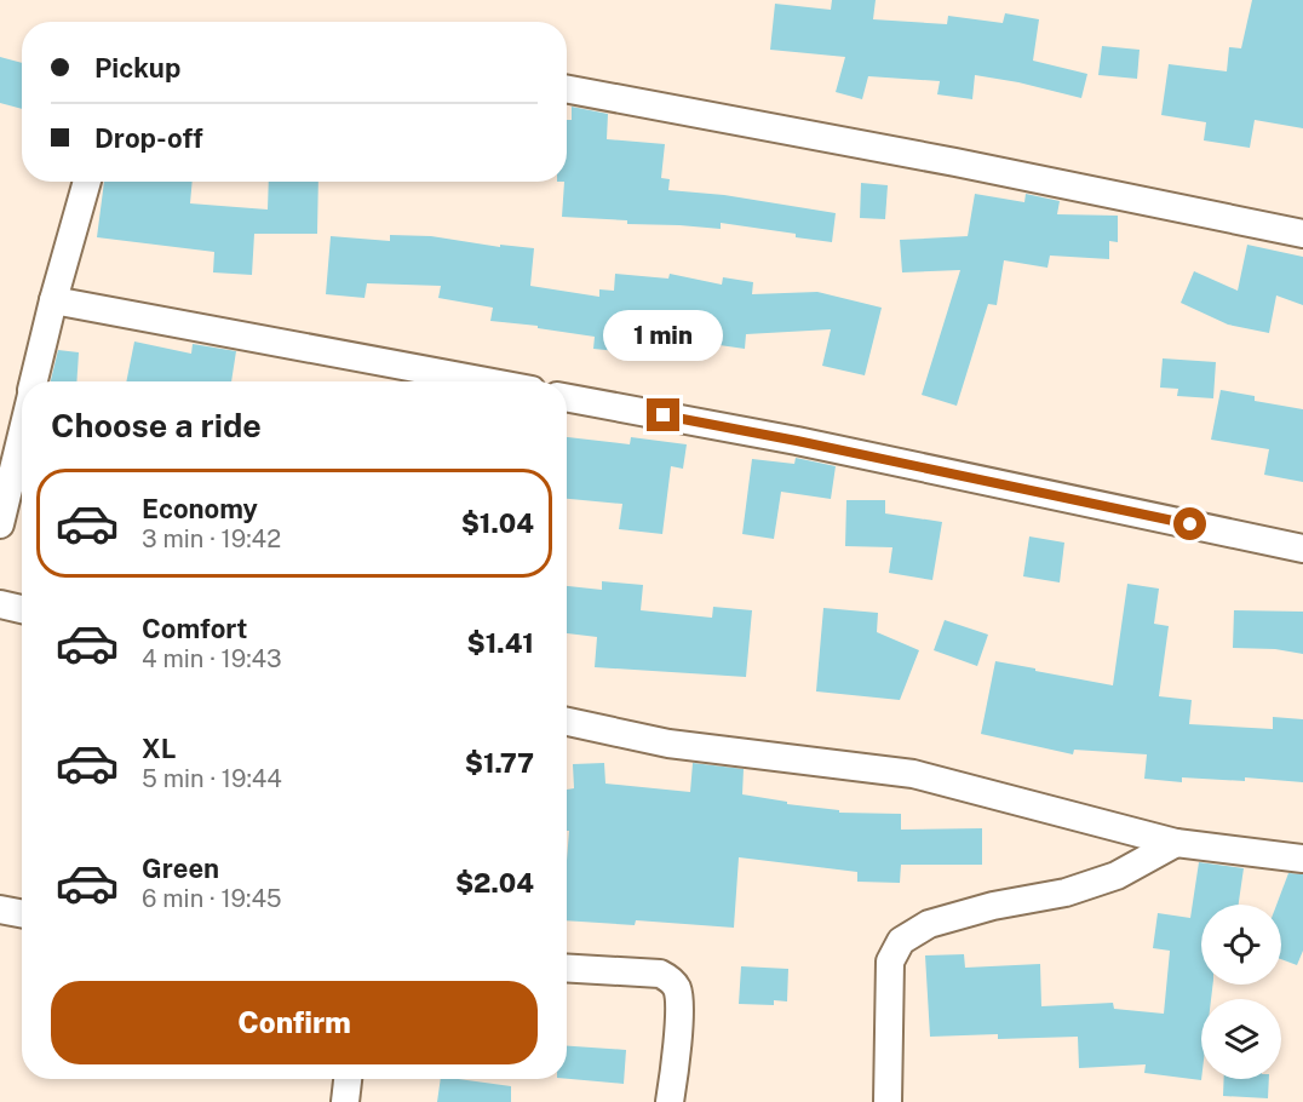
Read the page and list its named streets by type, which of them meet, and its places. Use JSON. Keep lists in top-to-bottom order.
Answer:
{
  "page": {
    "banner": ["Pickup", "Drop-off"],
    "bubble": "1 min",
    "heading": "Choose a ride",
    "list": [
      {
        "name": "Economy",
        "note": "3 min · 19:42",
        "value": "$1.04"
      },
      {
        "name": "Comfort",
        "note": "4 min · 19:43",
        "value": "$1.41"
      },
      {
        "name": "XL",
        "note": "5 min · 19:44",
        "value": "$1.77"
      },
      {
        "name": "Green",
        "note": "6 min · 19:45",
        "value": "$2.04"
      }
    ],
    "buttons": "Confirm"
  }
}
